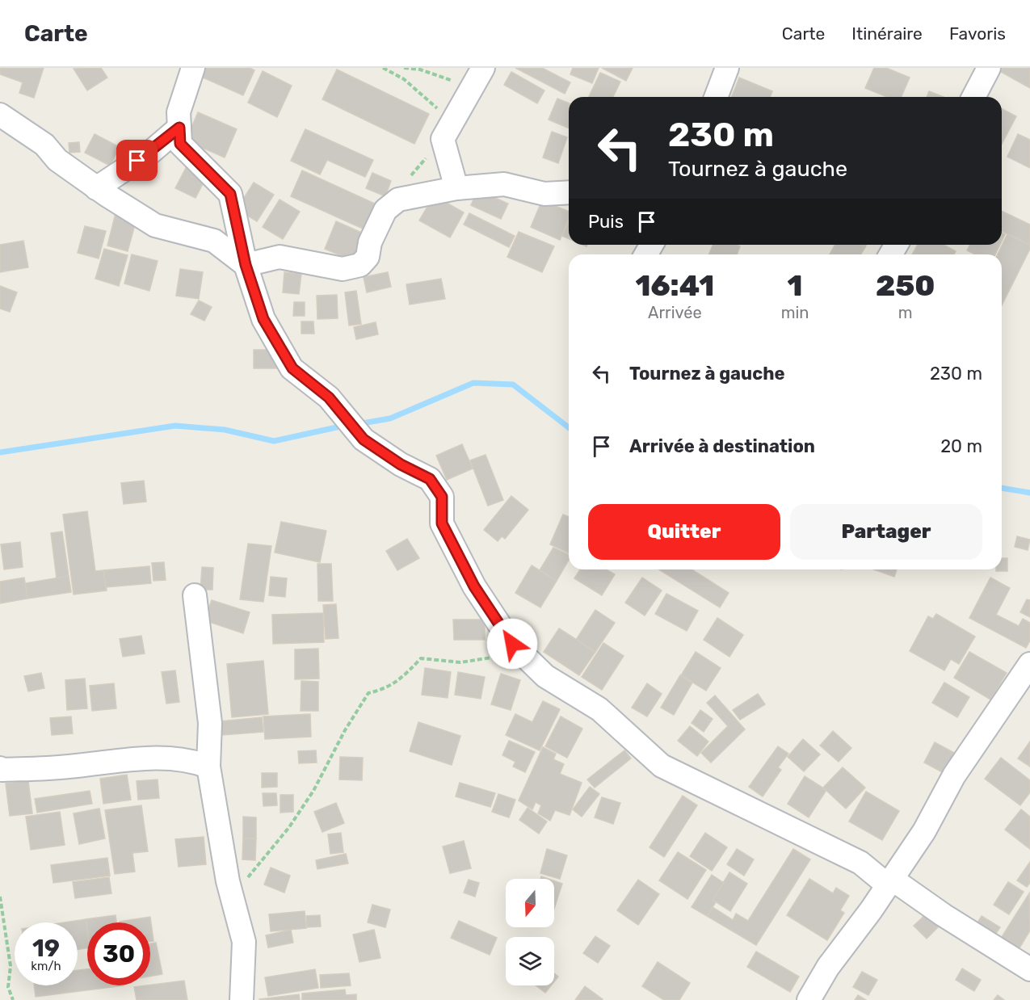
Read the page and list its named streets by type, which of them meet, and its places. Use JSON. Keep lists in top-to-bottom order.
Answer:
{
  "north": "bottom",
  "page": {
    "header": "Carte",
    "nav": ["Carte", "Itinéraire", "Favoris"],
    "turn": ["230 m", "Tournez à gauche"],
    "then": "Puis",
    "eta": [
      "16:41",
      "Arrivée",
      "1",
      "min",
      "250",
      "m"
    ],
    "list": [
      {
        "name": "Tournez à gauche",
        "value": "230 m"
      },
      {
        "name": "Arrivée à destination",
        "value": "20 m"
      }
    ],
    "buttons": ["Quitter", "Partager"],
    "speed": "19 km/h",
    "limit": "30"
  }
}
